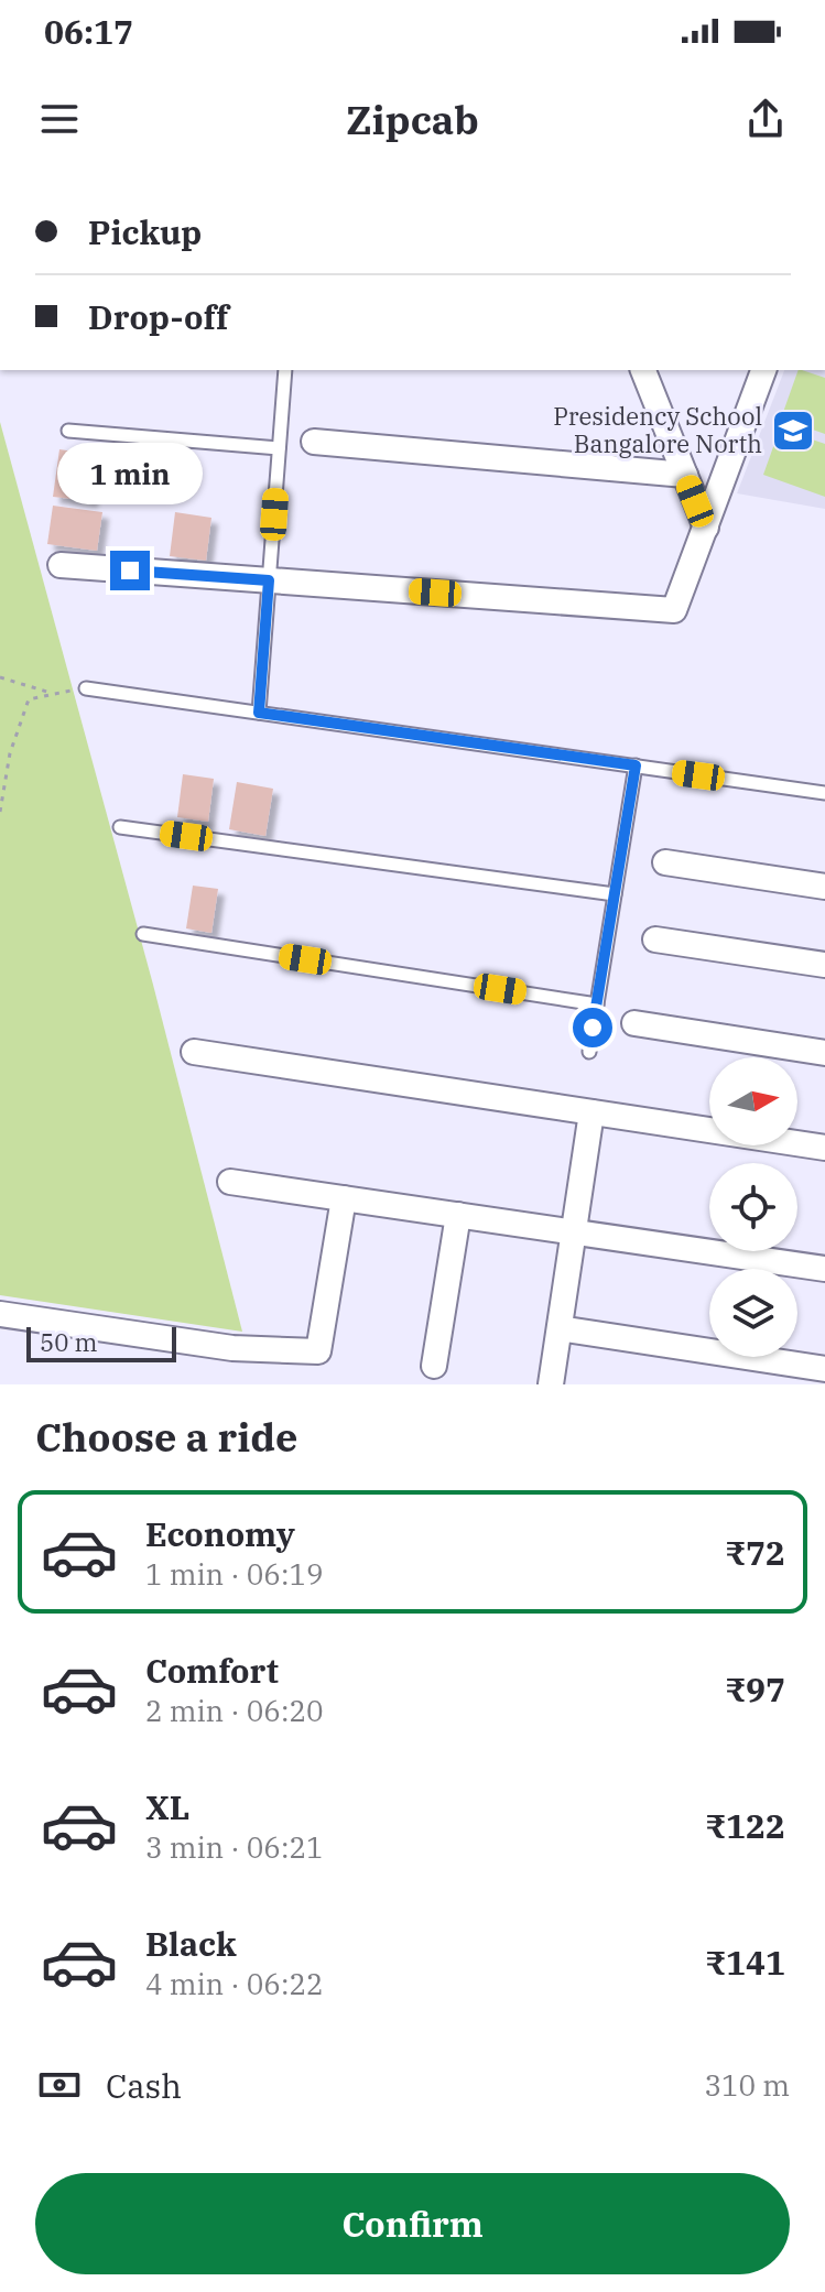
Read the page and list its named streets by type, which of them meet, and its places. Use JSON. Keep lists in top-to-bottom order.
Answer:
{
  "places": {
    "school or university": ["Presidency School Bangalore North"]
  },
  "scale_bar": "50 m",
  "north": "right",
  "page": {
    "status": "06:17",
    "header": "Zipcab",
    "banner": ["Pickup", "Drop-off"],
    "bubble": "1 min",
    "scale": "50 m",
    "heading": "Choose a ride",
    "list": [
      {
        "name": "Economy",
        "note": "1 min · 06:19",
        "value": "₹72"
      },
      {
        "name": "Comfort",
        "note": "2 min · 06:20",
        "value": "₹97"
      },
      {
        "name": "XL",
        "note": "3 min · 06:21",
        "value": "₹122"
      },
      {
        "name": "Black",
        "note": "4 min · 06:22",
        "value": "₹141"
      }
    ],
    "pay": ["Cash", "310 m"],
    "buttons": "Confirm"
  }
}
